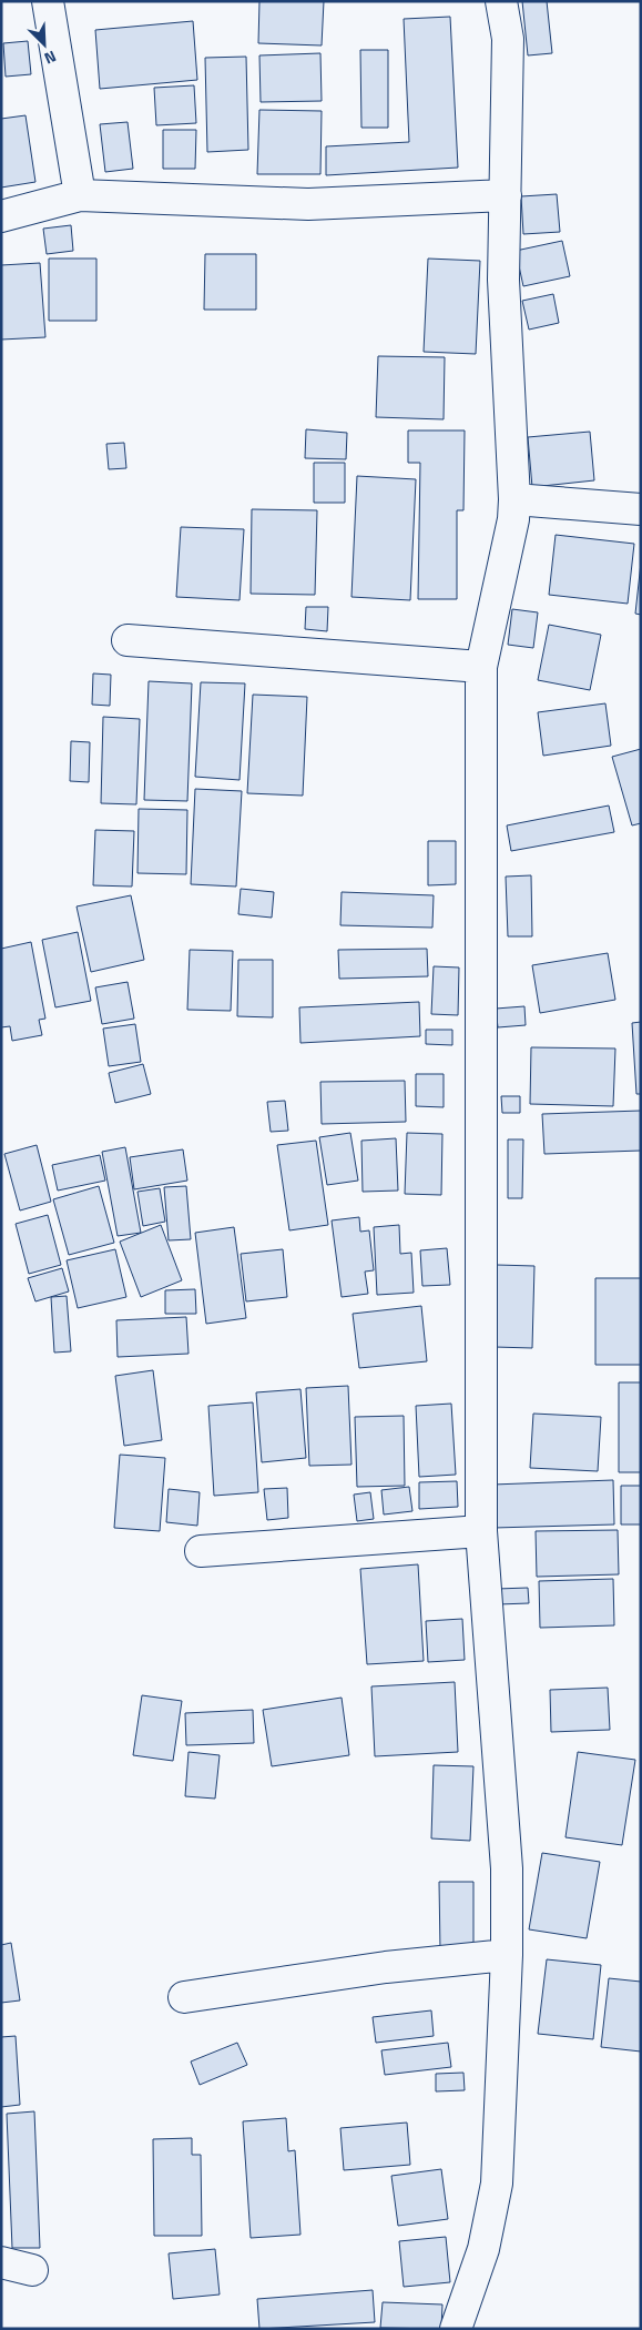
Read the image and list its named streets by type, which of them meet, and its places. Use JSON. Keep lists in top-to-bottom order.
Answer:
{
  "north": "bottom right"
}
